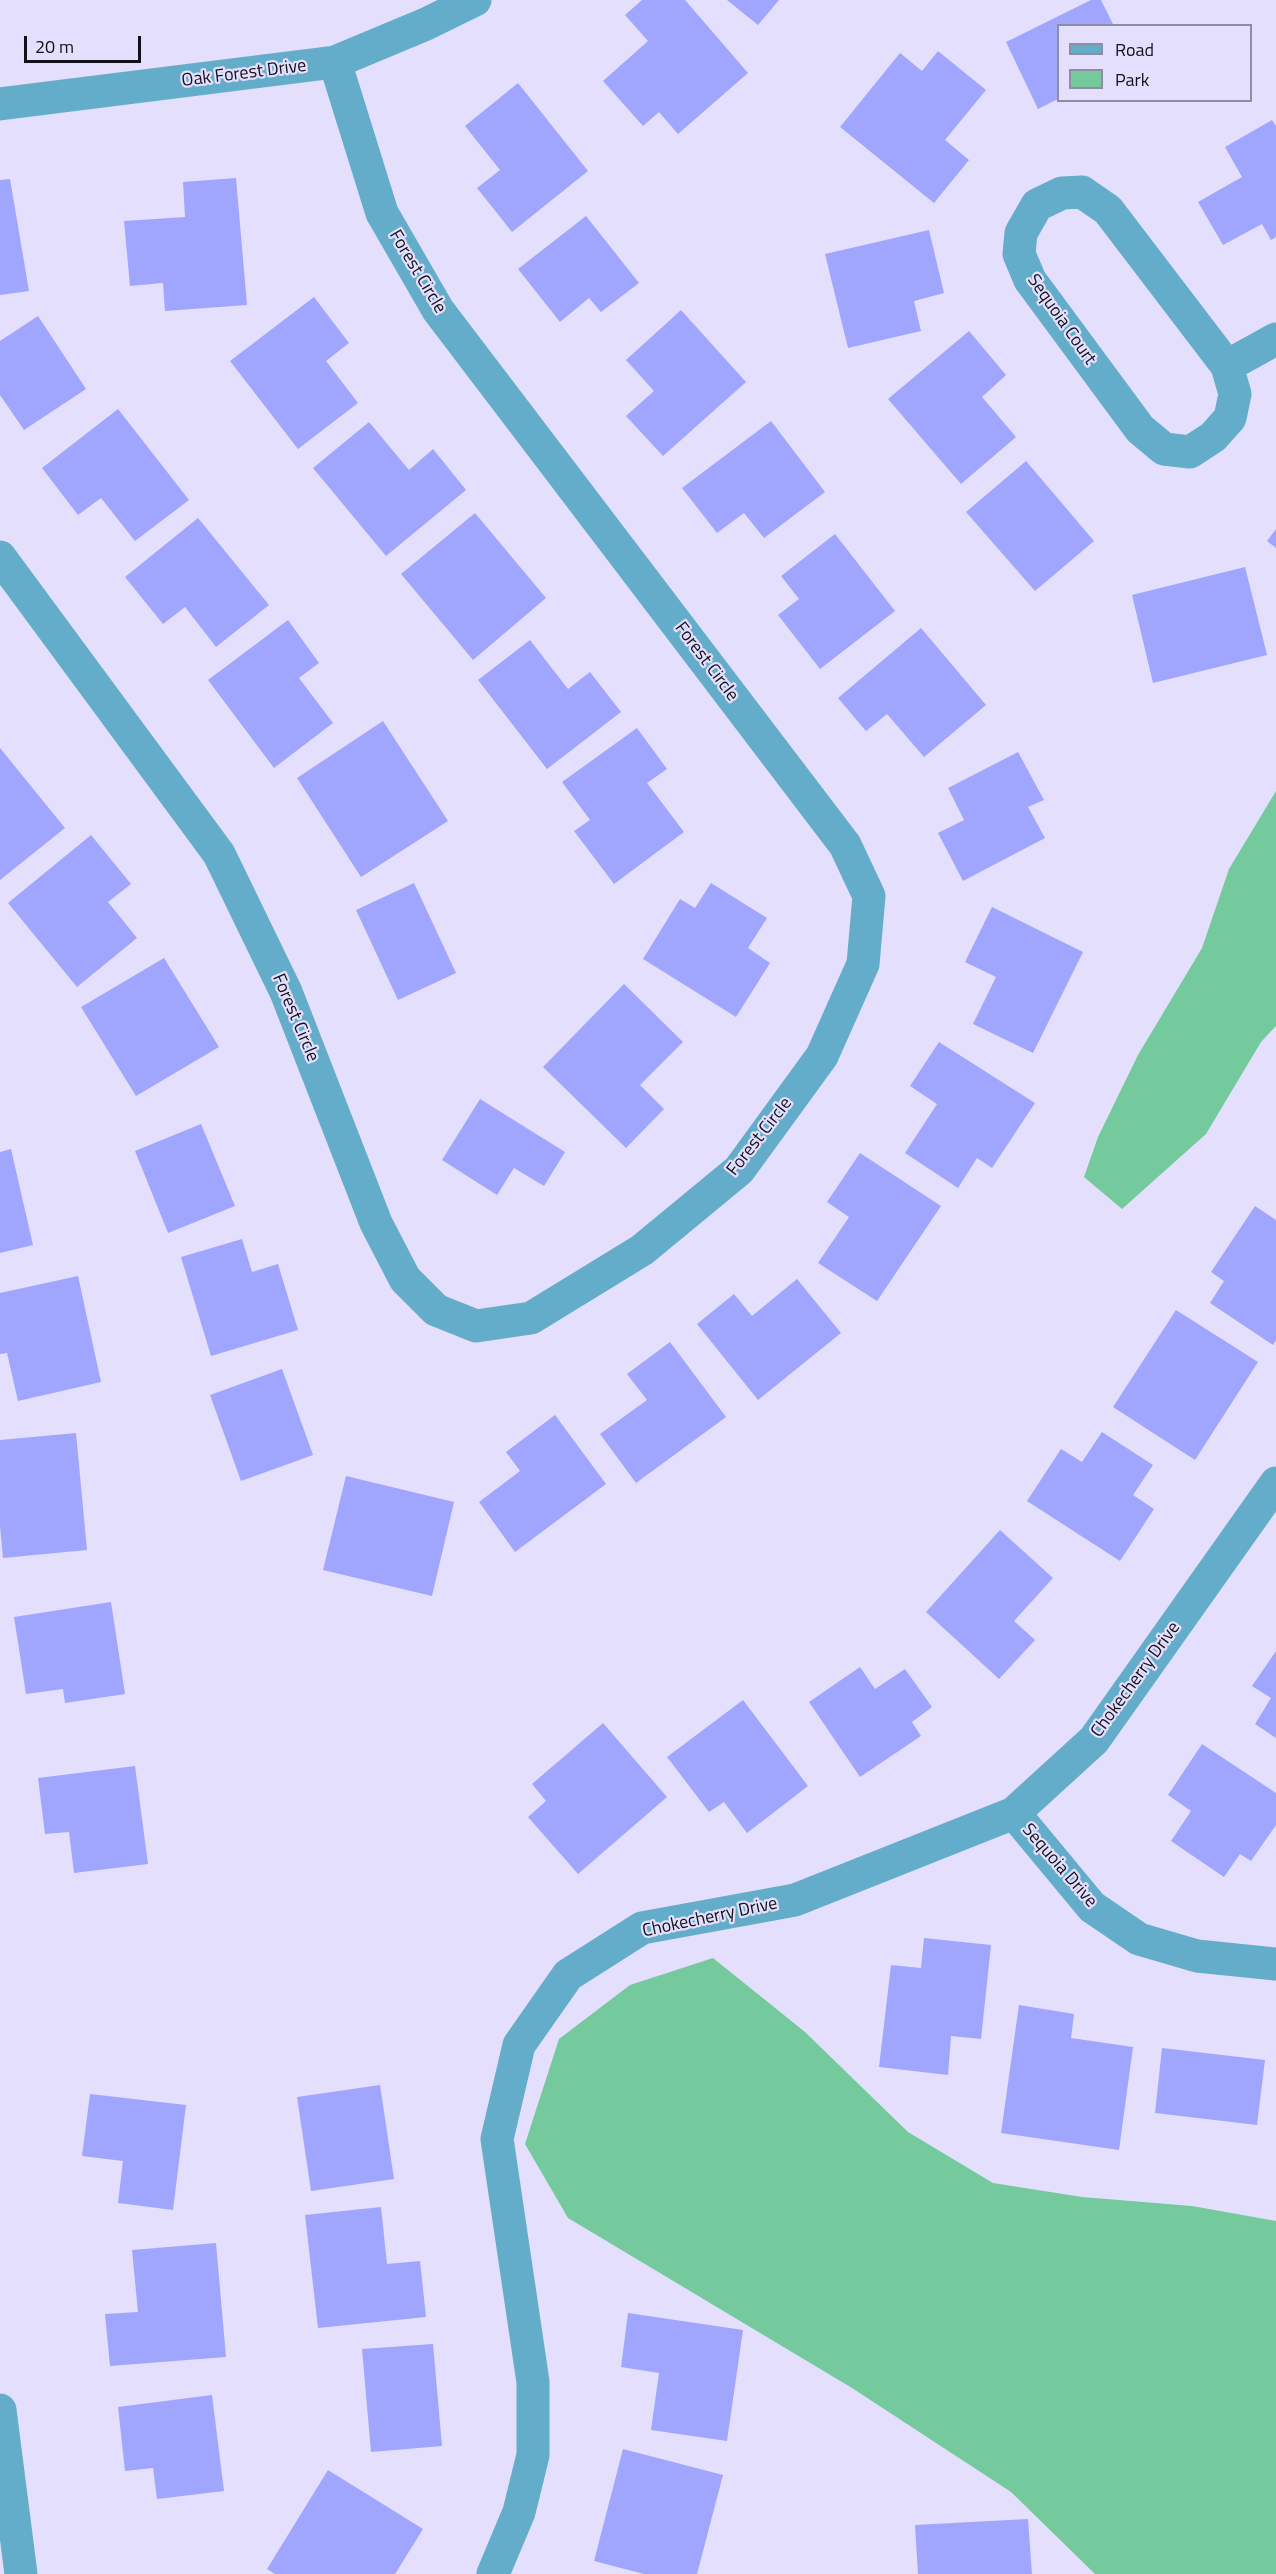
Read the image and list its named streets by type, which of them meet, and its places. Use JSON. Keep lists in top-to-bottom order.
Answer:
{
  "streets": {
    "street": [
      "Oak Forest Drive",
      "Forest Circle",
      "Sequoia Court",
      "Chokecherry Drive",
      "Sequoia Drive"
    ]
  },
  "crossings": [
    ["Oak Forest Drive", "Forest Circle"],
    ["Chokecherry Drive", "Sequoia Drive"]
  ],
  "legend": ["Road", "Park"],
  "scale_bar": "20 m"
}
